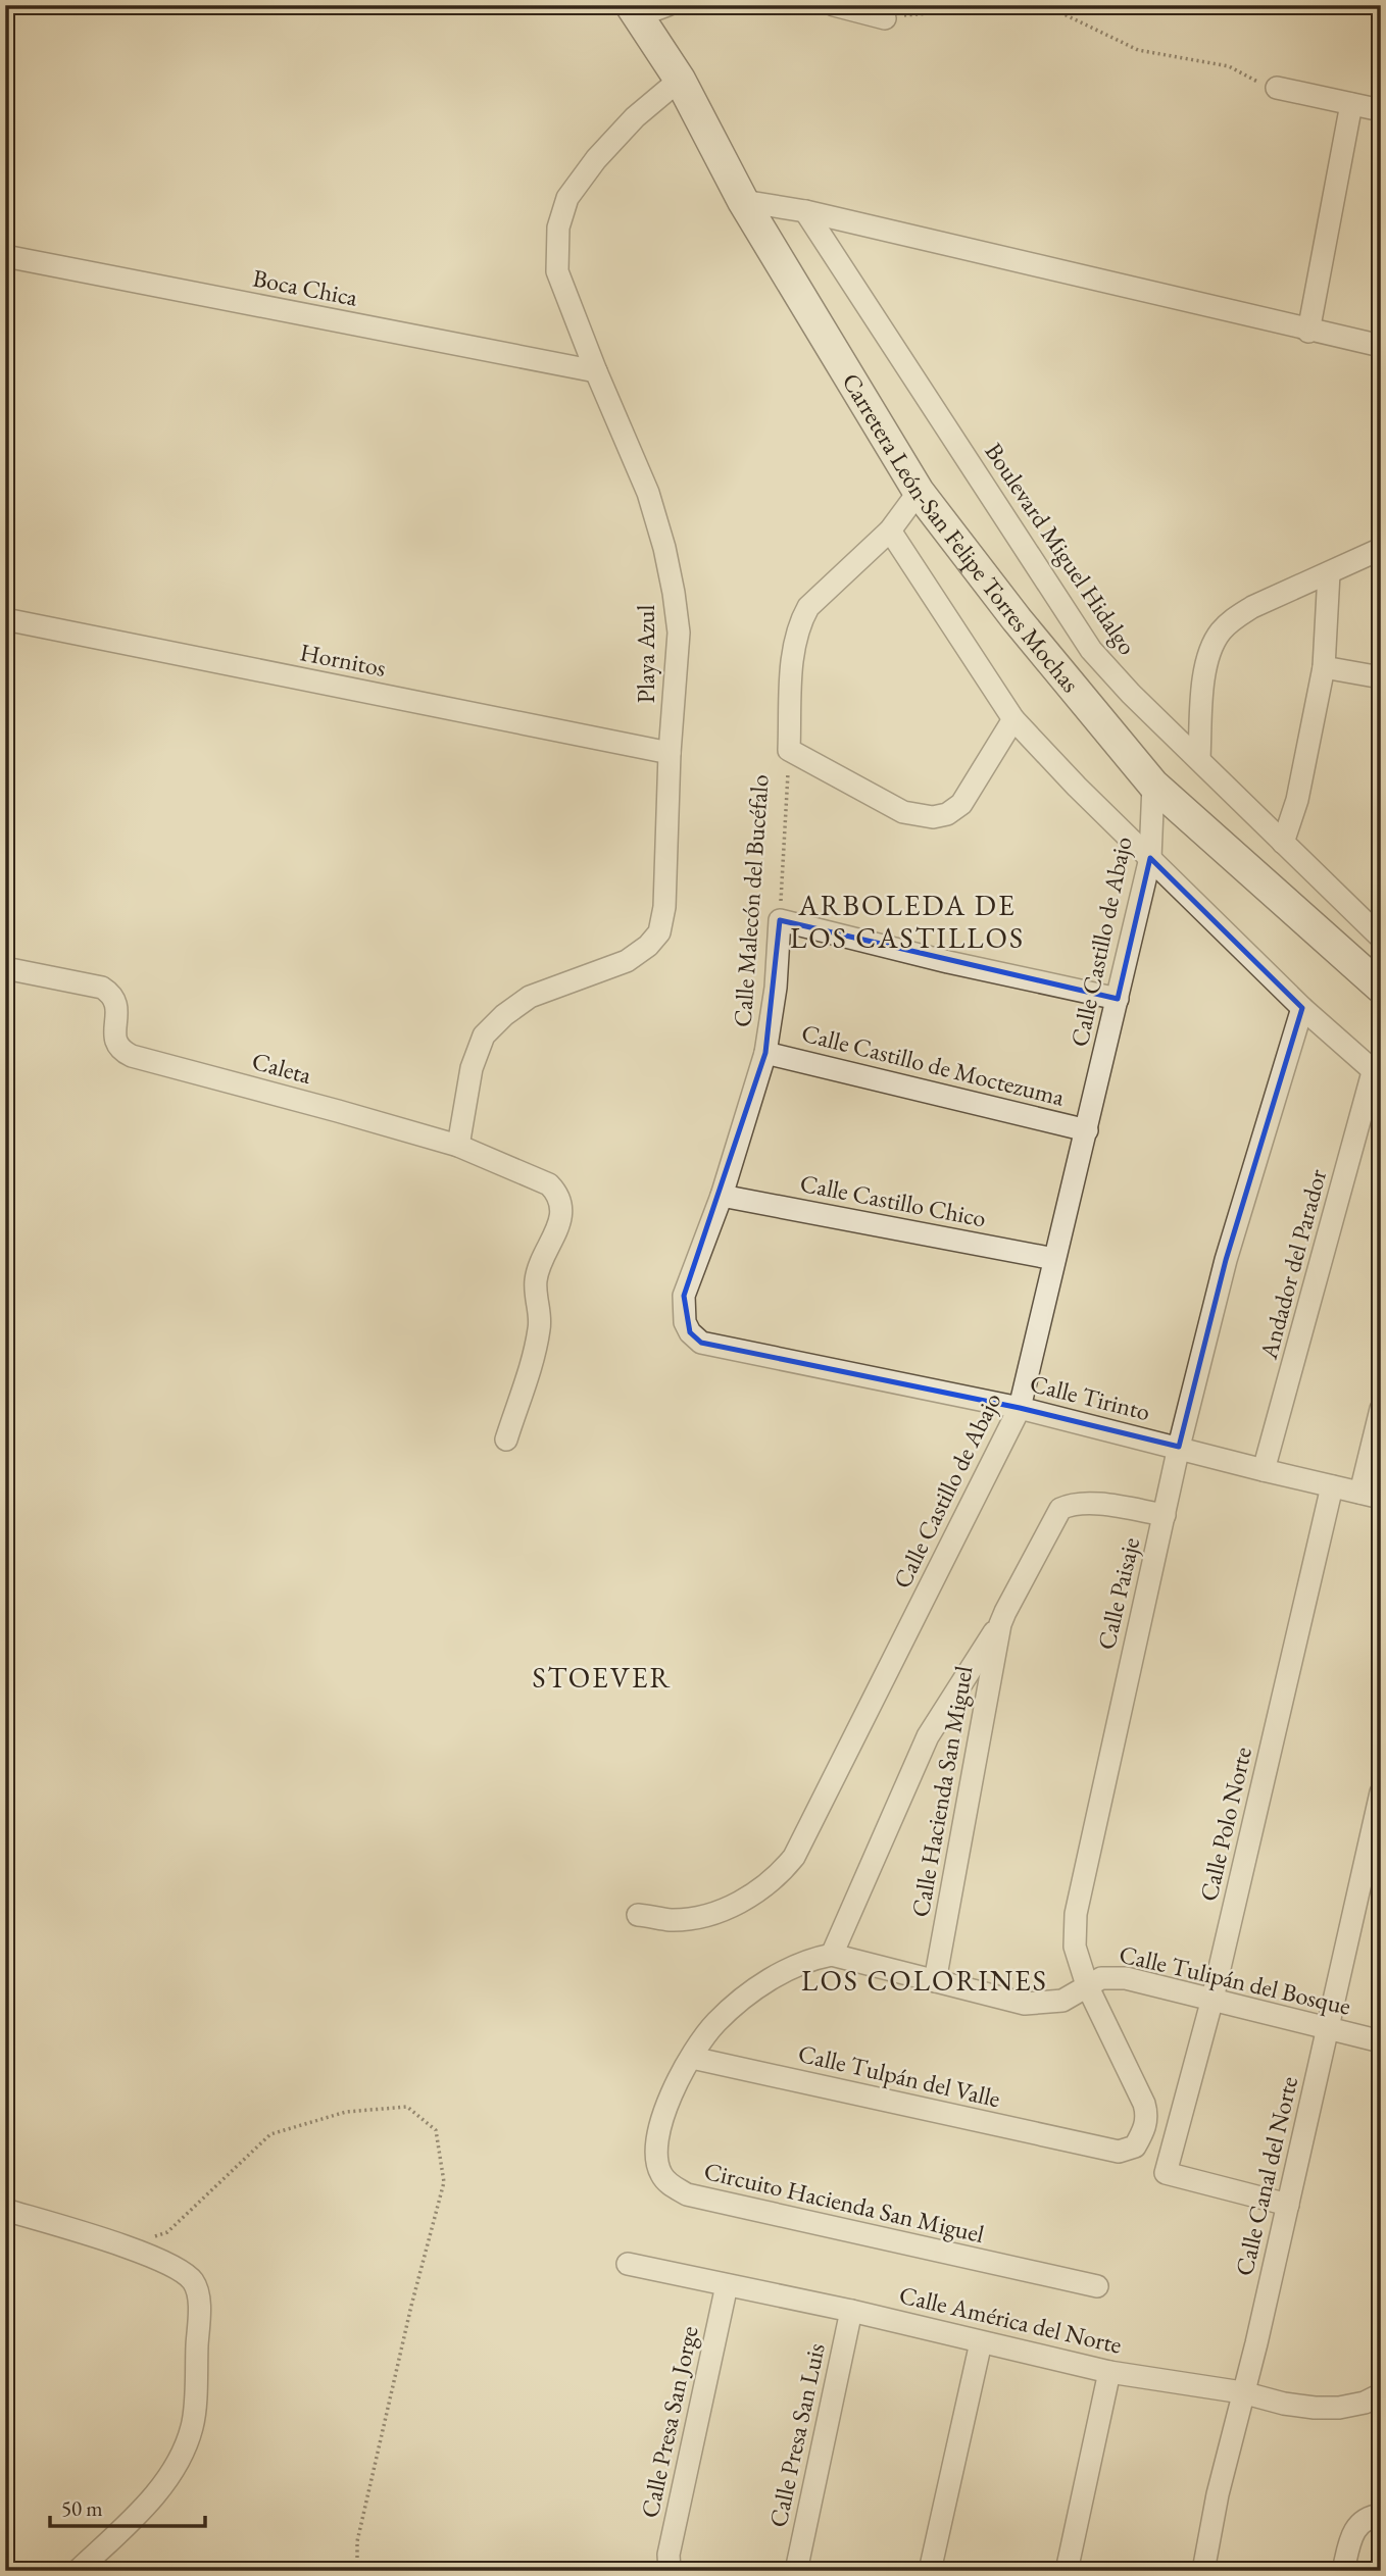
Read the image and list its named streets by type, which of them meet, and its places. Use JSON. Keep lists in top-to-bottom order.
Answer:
{
  "streets": {
    "main road": ["Carretera León-San Felipe Torres Mochas"],
    "street": [
      "Boca Chica",
      "Boulevard Miguel Hidalgo",
      "Playa Azul",
      "Hornitos",
      "Calle Malecón del Bucéfalo",
      "Calle Castillo de Abajo",
      "Calle Castillo de Moctezuma",
      "Caleta",
      "Calle Castillo Chico",
      "Andador del Parador",
      "Calle Tirinto",
      "Calle Paisaje",
      "Calle Hacienda San Miguel",
      "Calle Polo Norte",
      "Calle Tulipán del Bosque",
      "Calle Tulpán del Valle",
      "Calle Canal del Norte",
      "Circuito Hacienda San Miguel",
      "Calle América del Norte",
      "Calle Presa San Jorge",
      "Calle Presa San Luis"
    ]
  },
  "crossings": [
    ["Boca Chica", "Playa Azul"],
    ["Carretera León-San Felipe Torres Mochas", "Playa Azul"],
    ["Carretera León-San Felipe Torres Mochas", "Calle Malecón del Bucéfalo"],
    ["Carretera León-San Felipe Torres Mochas", "Calle Castillo de Abajo"],
    ["Playa Azul", "Hornitos"],
    ["Playa Azul", "Caleta"],
    ["Calle Malecón del Bucéfalo", "Calle Castillo de Moctezuma"],
    ["Calle Malecón del Bucéfalo", "Calle Castillo Chico"],
    ["Calle Malecón del Bucéfalo", "Calle Tirinto"],
    ["Calle Castillo de Abajo", "Calle Castillo de Moctezuma"],
    ["Calle Castillo de Abajo", "Calle Castillo Chico"],
    ["Calle Castillo de Abajo", "Calle Tirinto"],
    ["Andador del Parador", "Calle Tirinto"],
    ["Calle Tirinto", "Calle Paisaje"],
    ["Calle Tirinto", "Calle Polo Norte"],
    ["Calle Paisaje", "Calle Tulipán del Bosque"],
    ["Calle Paisaje", "Calle Tulpán del Valle"],
    ["Calle Hacienda San Miguel", "Calle Tulipán del Bosque"],
    ["Calle Polo Norte", "Calle Tulipán del Bosque"],
    ["Calle Polo Norte", "Calle Canal del Norte"],
    ["Calle Tulipán del Bosque", "Calle Canal del Norte"],
    ["Calle Tulipán del Bosque", "Circuito Hacienda San Miguel"],
    ["Calle Tulpán del Valle", "Circuito Hacienda San Miguel"],
    ["Calle Canal del Norte", "Calle América del Norte"],
    ["Calle América del Norte", "Calle Presa San Jorge"],
    ["Calle América del Norte", "Calle Presa San Luis"]
  ],
  "districts": ["ARBOLEDA DE LOS CASTILLOS", "STOEVER", "LOS COLORINES"],
  "scale_bar": "50 m"
}
